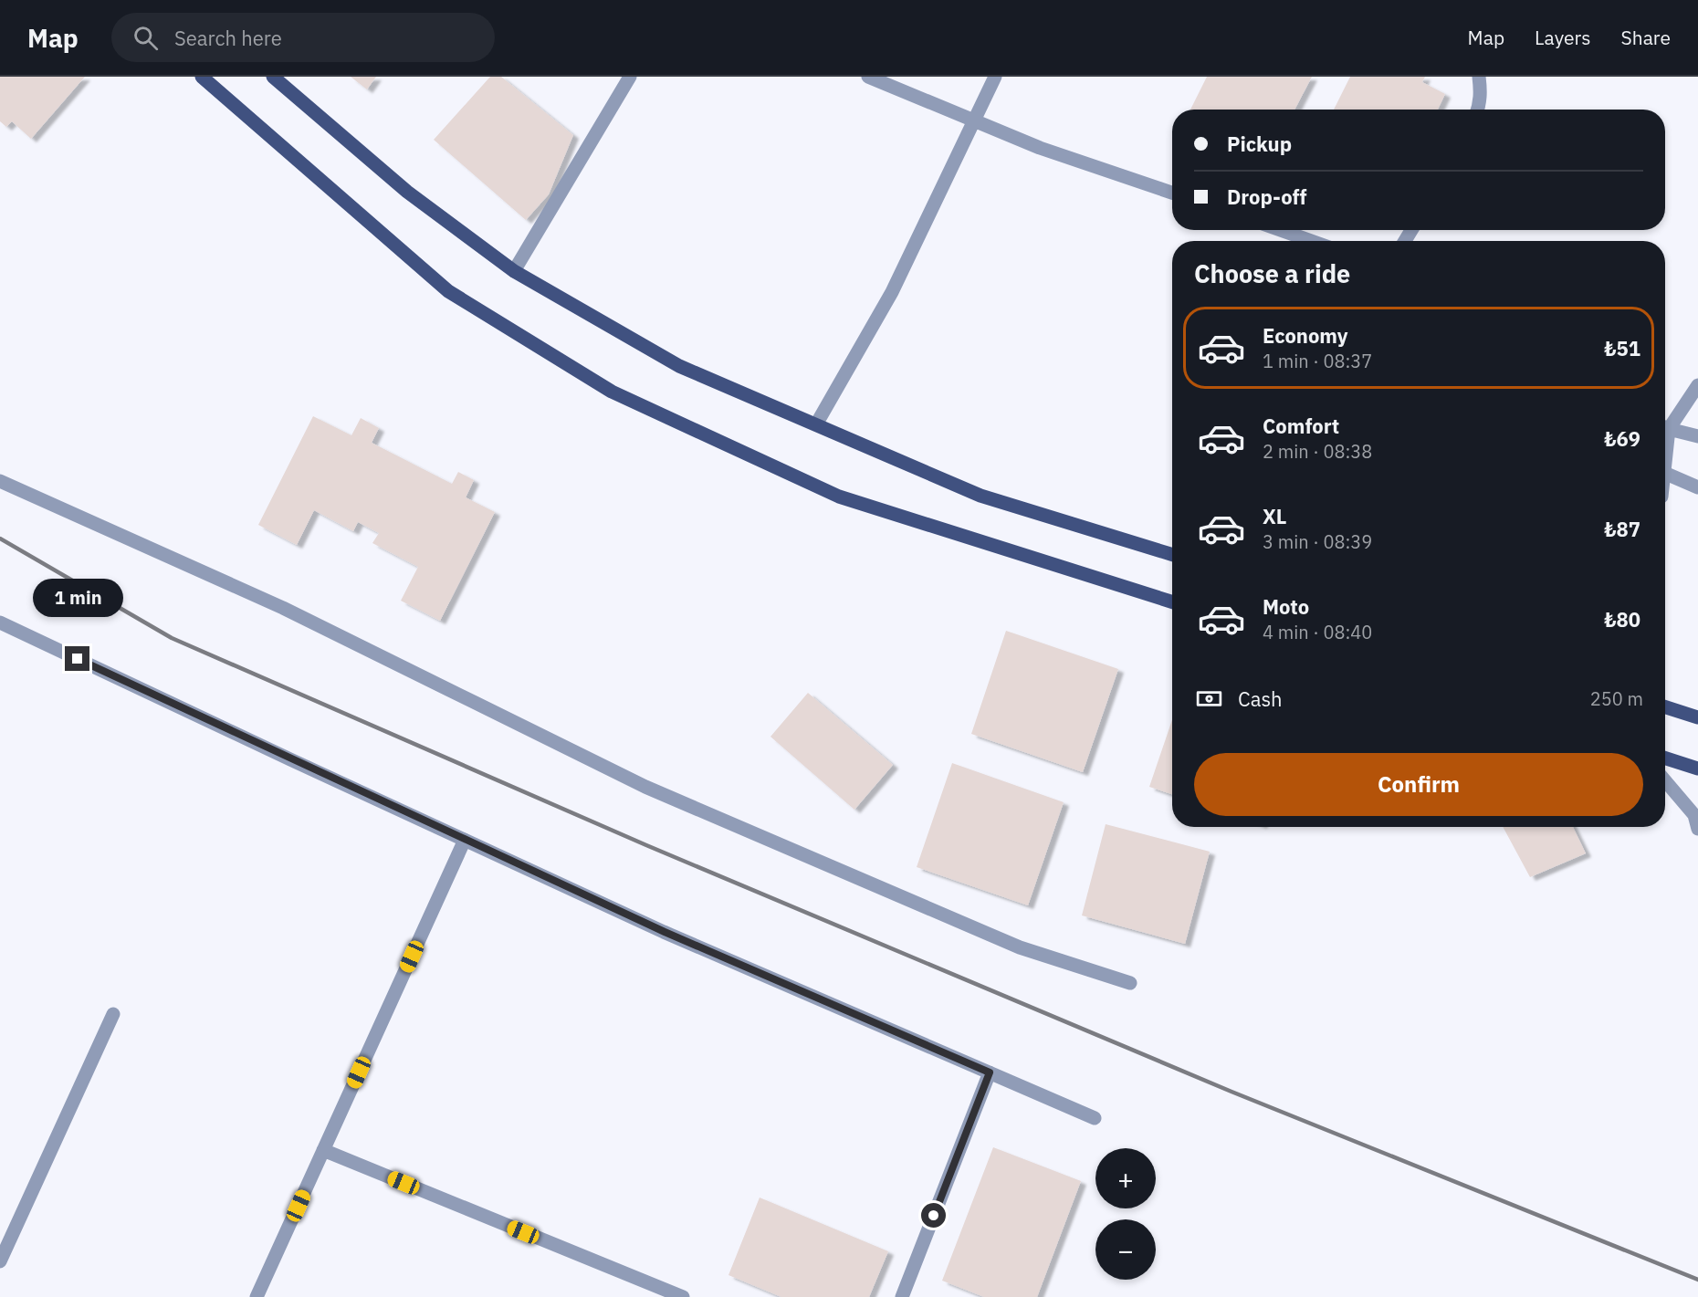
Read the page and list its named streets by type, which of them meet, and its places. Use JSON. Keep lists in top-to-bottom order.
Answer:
{
  "page": {
    "header": "Map",
    "search": "Search here",
    "nav": ["Map", "Layers", "Share"],
    "banner": ["Pickup", "Drop-off"],
    "heading": "Choose a ride",
    "list": [
      {
        "name": "Economy",
        "note": "1 min · 08:37",
        "value": "₺51"
      },
      {
        "name": "Comfort",
        "note": "2 min · 08:38",
        "value": "₺69"
      },
      {
        "name": "XL",
        "note": "3 min · 08:39",
        "value": "₺87"
      },
      {
        "name": "Moto",
        "note": "4 min · 08:40",
        "value": "₺80"
      }
    ],
    "bubble": "1 min",
    "pay": ["Cash", "250 m"],
    "buttons": "Confirm",
    "map_buttons": ["+", "−"]
  }
}
